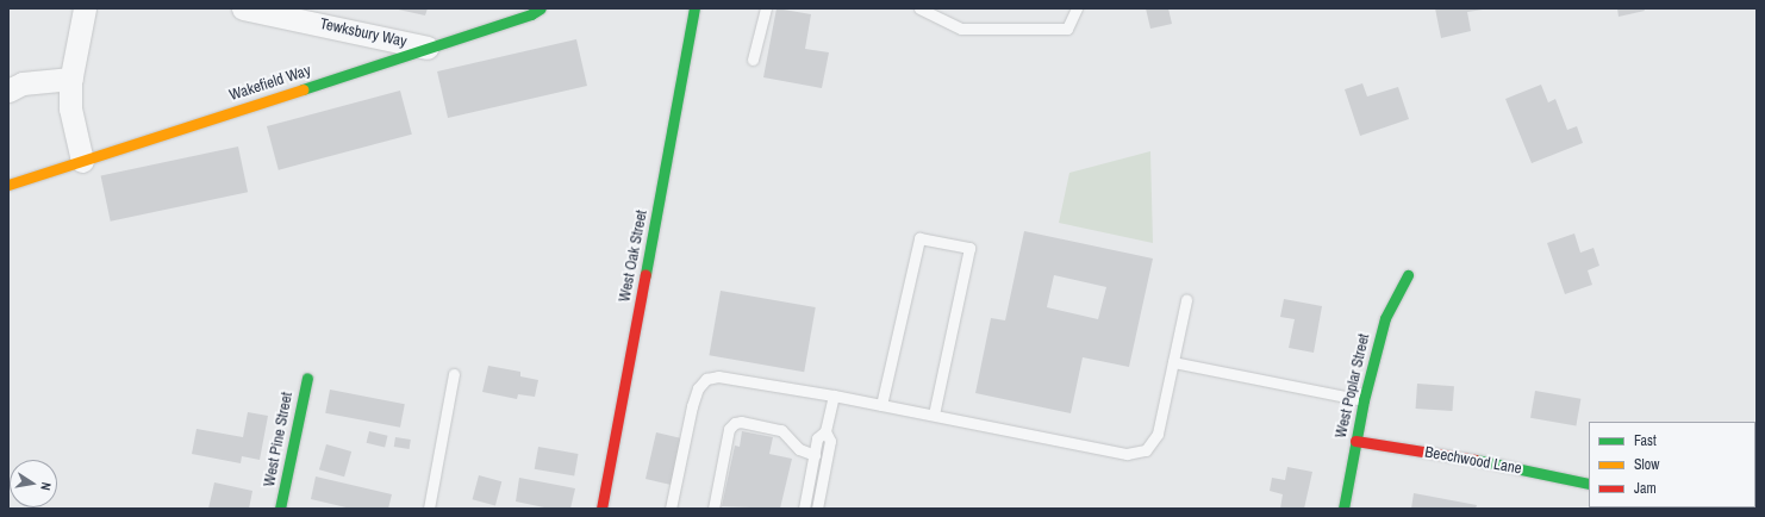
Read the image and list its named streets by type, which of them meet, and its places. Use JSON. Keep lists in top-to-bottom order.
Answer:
{
  "streets": {
    "street": [
      "Tewksbury Way",
      "Wakefield Way",
      "West Oak Street",
      "West Poplar Street",
      "West Pine Street",
      "Beechwood Lane"
    ]
  },
  "crossings": [
    ["Tewksbury Way", "Wakefield Way"],
    ["West Poplar Street", "Beechwood Lane"]
  ],
  "legend": ["Fast", "Slow", "Jam"],
  "north": "right"
}
